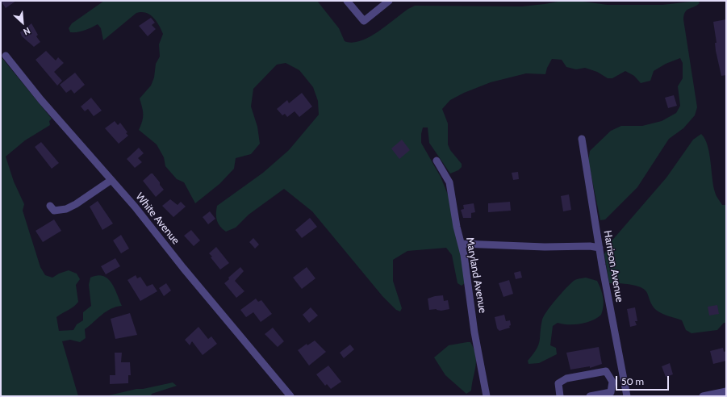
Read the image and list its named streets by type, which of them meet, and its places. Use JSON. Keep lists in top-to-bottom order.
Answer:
{
  "streets": {
    "street": ["White Avenue", "Harrison Avenue", "Maryland Avenue"]
  },
  "scale_bar": "50 m",
  "north": "bottom right"
}
